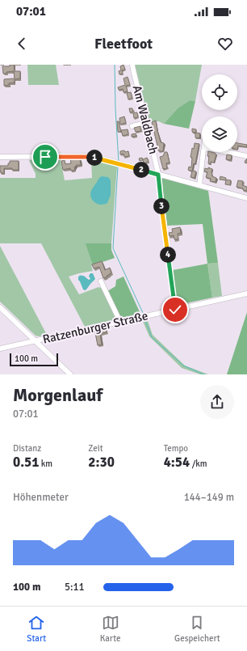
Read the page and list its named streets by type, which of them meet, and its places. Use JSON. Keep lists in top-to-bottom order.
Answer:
{
  "streets": {
    "street": ["Am Waldbach", "Ratzenburger Straße"]
  },
  "crossings": [
    ["Am Waldbach", "Ratzenburger Straße"]
  ],
  "scale_bar": "100 m",
  "page": {
    "status": "07:01",
    "header": "Fleetfoot",
    "pins": [
      "1",
      "2",
      "3",
      "4"
    ],
    "scale": "100 m",
    "heading": ["Morgenlauf", "07:01"],
    "stats": [
      ["Distanz", "0.51 km"],
      ["Zeit", "2:30"],
      ["Tempo", "4:54 /km"]
    ],
    "chart": ["Höhenmeter", "144–149 m"],
    "list": [
      {
        "name": "100 m",
        "note": "5:11"
      }
    ],
    "tabs": ["Start", "Karte", "Gespeichert"]
  }
}
